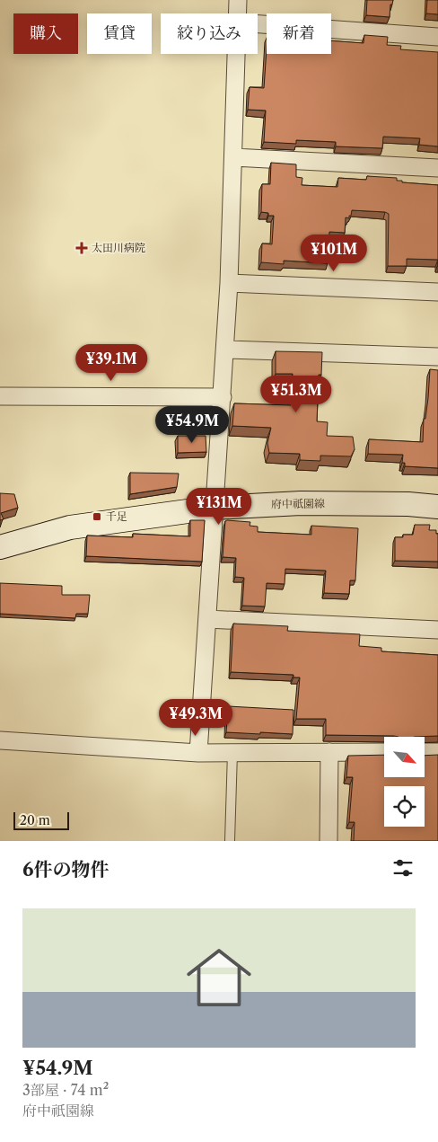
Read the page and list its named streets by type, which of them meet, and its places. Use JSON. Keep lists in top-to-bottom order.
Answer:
{
  "streets": {
    "main road": ["府中祇園線"]
  },
  "places": {
    "health": ["太田川病院"],
    "transit": ["千足"]
  },
  "scale_bar": "20 m",
  "north": "bottom right",
  "page": {
    "chip": [
      "購入",
      "賃貸",
      "絞り込み",
      "新着"
    ],
    "price": [
      "¥101M",
      "¥39.1M",
      "¥51.3M",
      "¥54.9M",
      "¥131M",
      "¥49.3M"
    ],
    "scale": "20 m",
    "heading": "6件の物件",
    "list": [
      {
        "name": "¥54.9M",
        "note": "3部屋 · 74 m² · 府中祇園線"
      }
    ]
  }
}
